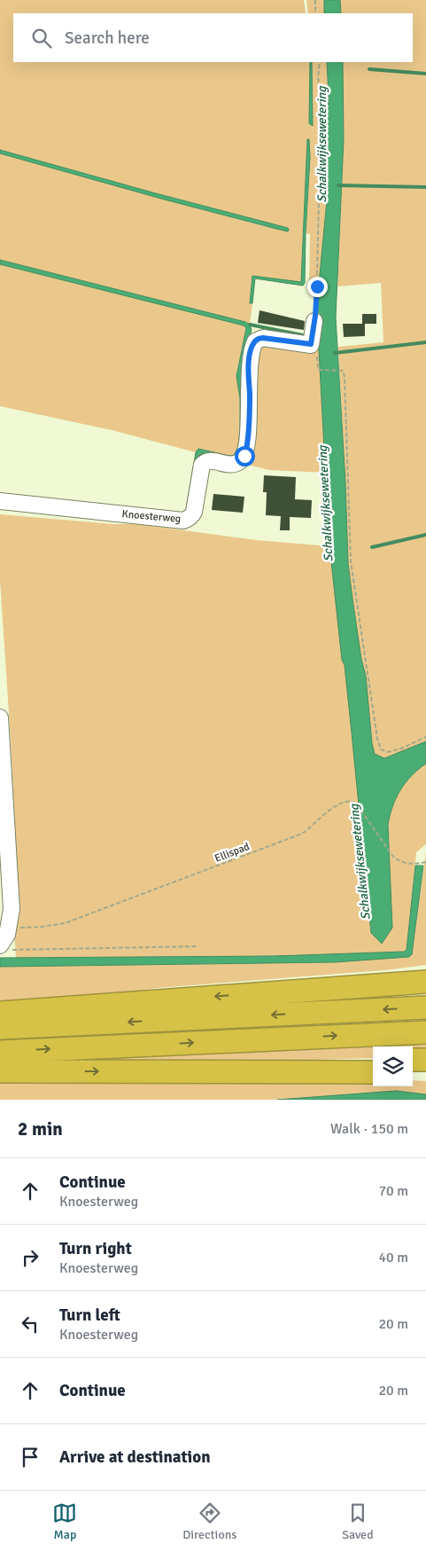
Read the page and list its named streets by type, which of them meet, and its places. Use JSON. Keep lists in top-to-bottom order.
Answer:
{
  "streets": {
    "street": ["Knoesterweg"],
    "path": ["Ellispad"]
  },
  "water": ["Schalkwijksewetering"],
  "page": {
    "search": "Search here",
    "heading": ["2 min", "Walk · 150 m"],
    "list": [
      ["Continue", "Knoesterweg", "70 m"],
      ["Turn right", "Knoesterweg", "40 m"],
      ["Turn left", "Knoesterweg", "20 m"],
      ["Continue", "20 m"],
      "Arrive at destination"
    ],
    "nav": ["Map", "Directions", "Saved"]
  }
}
